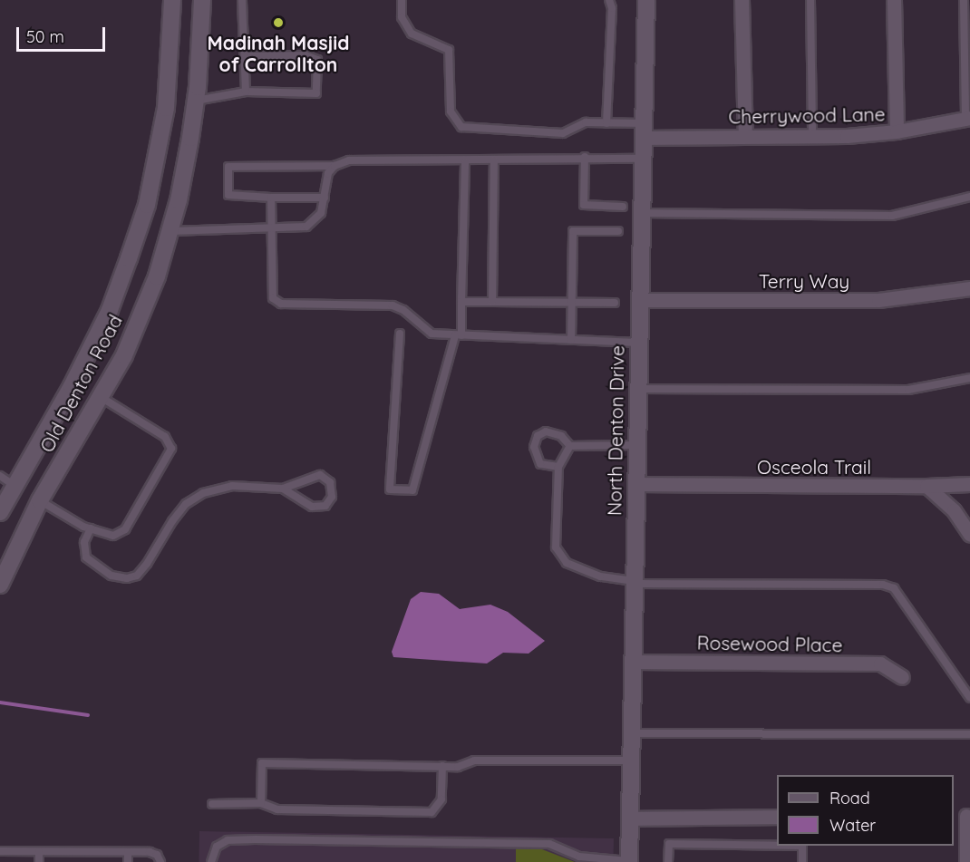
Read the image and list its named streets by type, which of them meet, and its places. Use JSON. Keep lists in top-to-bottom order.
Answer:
{
  "streets": {
    "main road": ["Old Denton Road", "North Denton Drive"],
    "street": [
      "Cherrywood Lane",
      "Terry Way",
      "Osceola Trail",
      "Rosewood Place"
    ]
  },
  "crossings": [
    ["Cherrywood Lane", "North Denton Drive"],
    ["Terry Way", "North Denton Drive"],
    ["North Denton Drive", "Osceola Trail"],
    ["North Denton Drive", "Rosewood Place"]
  ],
  "places": ["Madinah Masjid of Carrollton"],
  "legend": ["Road", "Water"],
  "scale_bar": "50 m"
}
